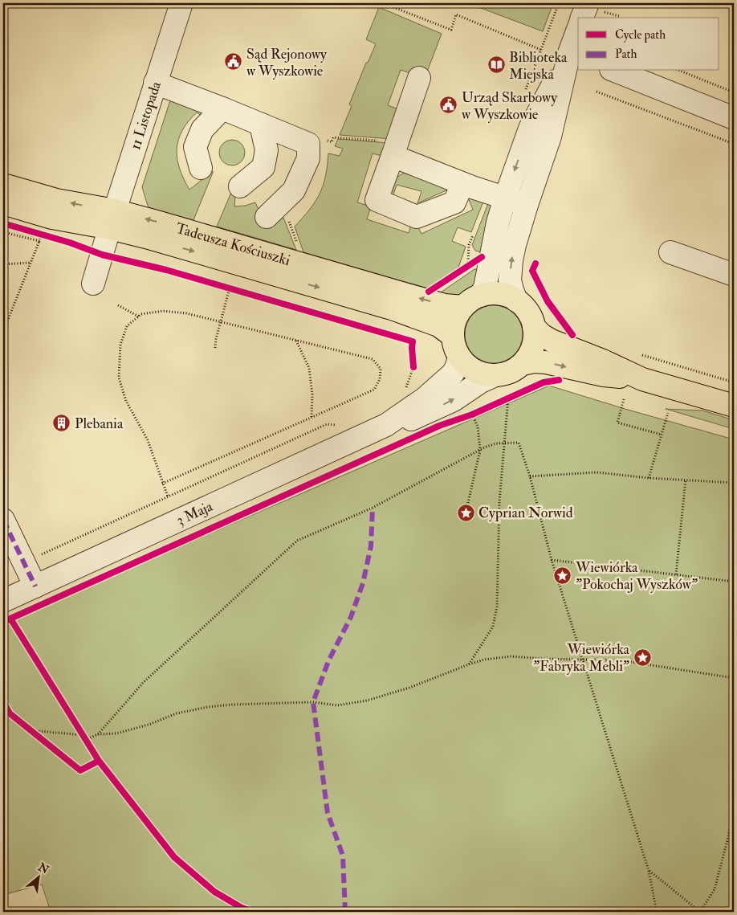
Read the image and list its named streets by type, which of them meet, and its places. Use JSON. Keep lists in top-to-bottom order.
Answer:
{
  "streets": {
    "main road": ["Tadeusza Kościuszki"],
    "street": ["11 Listopada", "3 Maja"]
  },
  "crossings": [
    ["11 Listopada", "Tadeusza Kościuszki"],
    ["Tadeusza Kościuszki", "3 Maja"]
  ],
  "places": {
    "public building": ["Sąd Rejonowy w Wyszkowie", "Urząd Skarbowy w Wyszkowie"],
    "library": ["Biblioteka Miejska"],
    "building": ["Plebania"],
    "place": ["Cyprian Norwid", "Wiewiórka \"Pokochaj Wyszków\"", "Wiewiórka \"Fabryka Mebli\""]
  },
  "legend": ["Cycle path", "Path"],
  "north": "top right"
}
